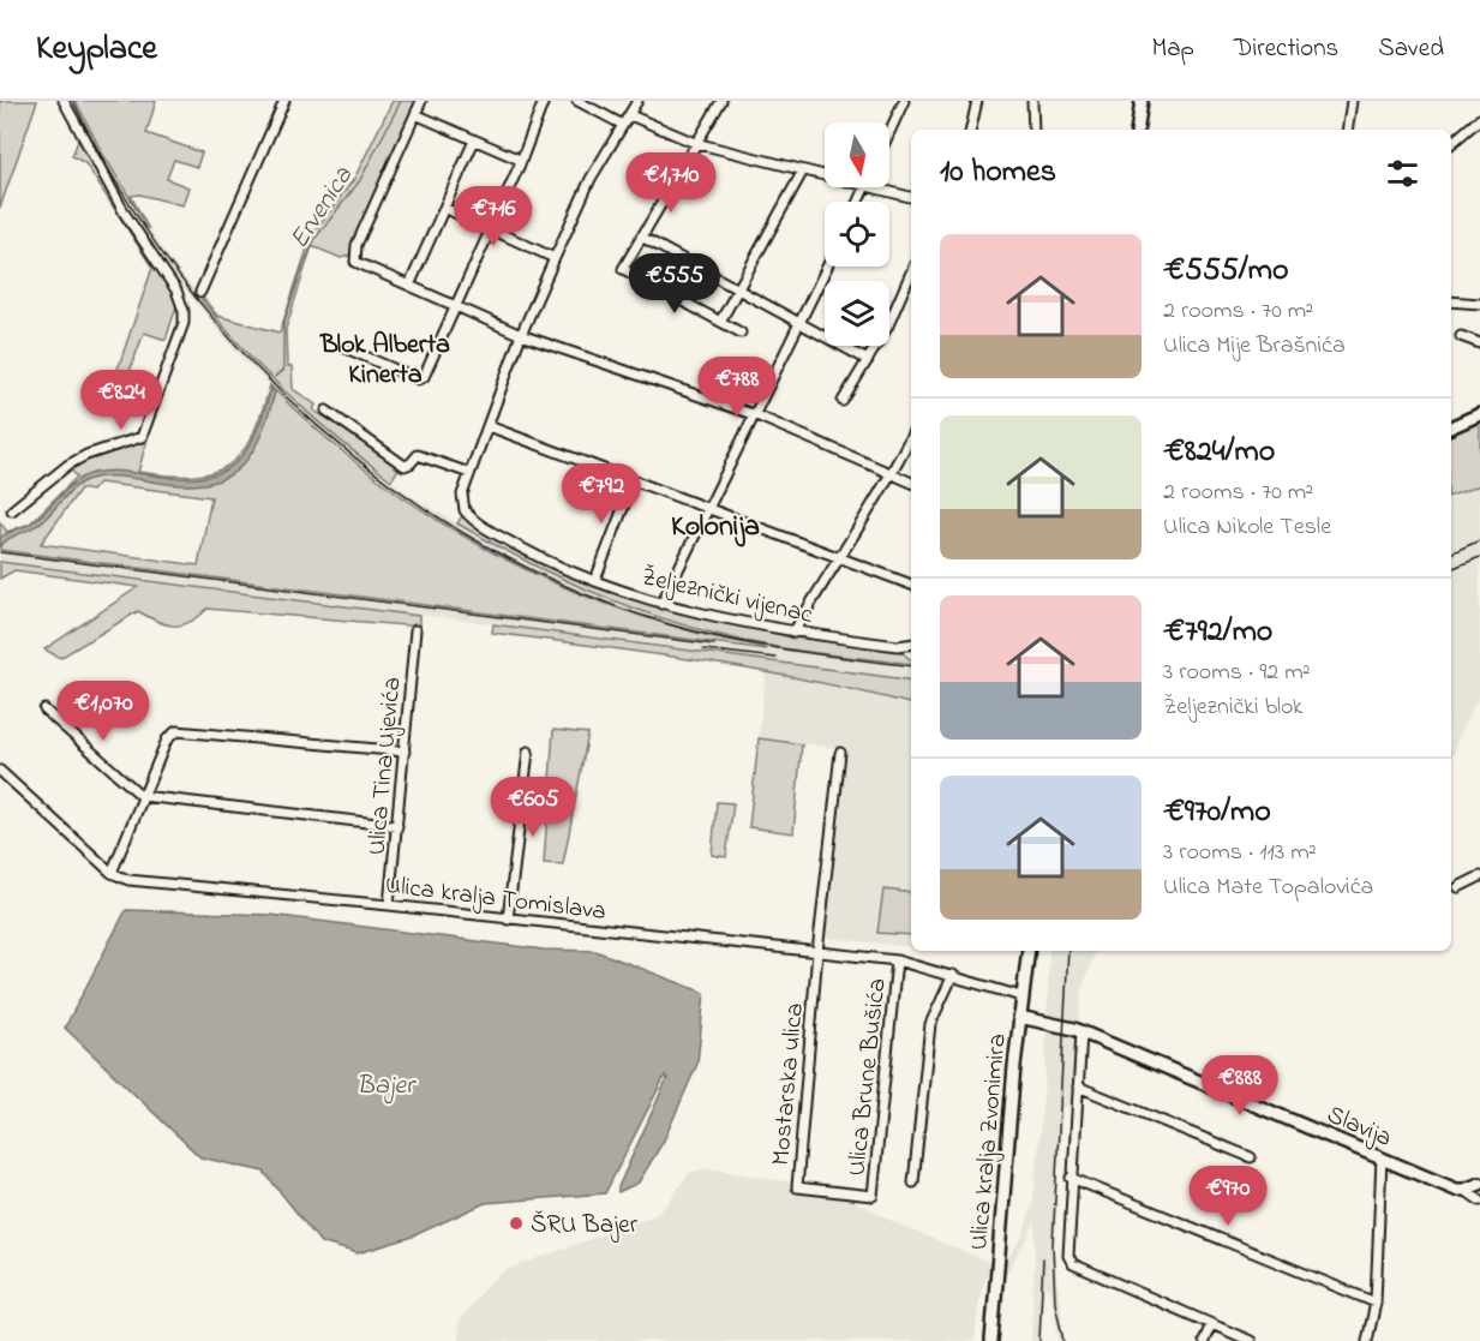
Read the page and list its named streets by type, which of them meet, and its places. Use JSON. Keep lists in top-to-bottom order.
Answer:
{
  "streets": {
    "street": [
      "Željeznički vijenac",
      "Ulica Tina Ujevića",
      "Ulica kralja Tomislava",
      "Ulica Brune Bušića",
      "Mostarska ulica",
      "Slavija",
      "Ulica kralja Zvonimira"
    ]
  },
  "crossings": [
    ["Ulica Tina Ujevića", "Ulica kralja Tomislava"],
    ["Ulica kralja Tomislava", "Ulica Brune Bušića"],
    ["Ulica kralja Tomislava", "Mostarska ulica"],
    ["Ulica kralja Tomislava", "Ulica kralja Zvonimira"],
    ["Ulica Brune Bušića", "Mostarska ulica"],
    ["Slavija", "Ulica kralja Zvonimira"]
  ],
  "districts": ["Blok Alberta Kinerta", "Kolonija"],
  "water": ["Ervenica", "Bajer"],
  "places": ["ŠRU Bajer"],
  "north": "bottom",
  "page": {
    "header": "Keyplace",
    "nav": ["Map", "Directions", "Saved"],
    "heading": "10 homes",
    "price": [
      "€1,710",
      "€716",
      "€555",
      "€788",
      "€824",
      "€792",
      "€1,070",
      "€605",
      "€888",
      "€970"
    ],
    "list": [
      {
        "name": "€555/mo",
        "note": "2 rooms · 70 m² · Ulica Mije Brašnića"
      },
      {
        "name": "€824/mo",
        "note": "2 rooms · 70 m² · Ulica Nikole Tesle"
      },
      {
        "name": "€792/mo",
        "note": "3 rooms · 92 m² · Željeznički blok"
      },
      {
        "name": "€970/mo",
        "note": "3 rooms · 113 m² · Ulica Mate Topalovića"
      }
    ]
  }
}
